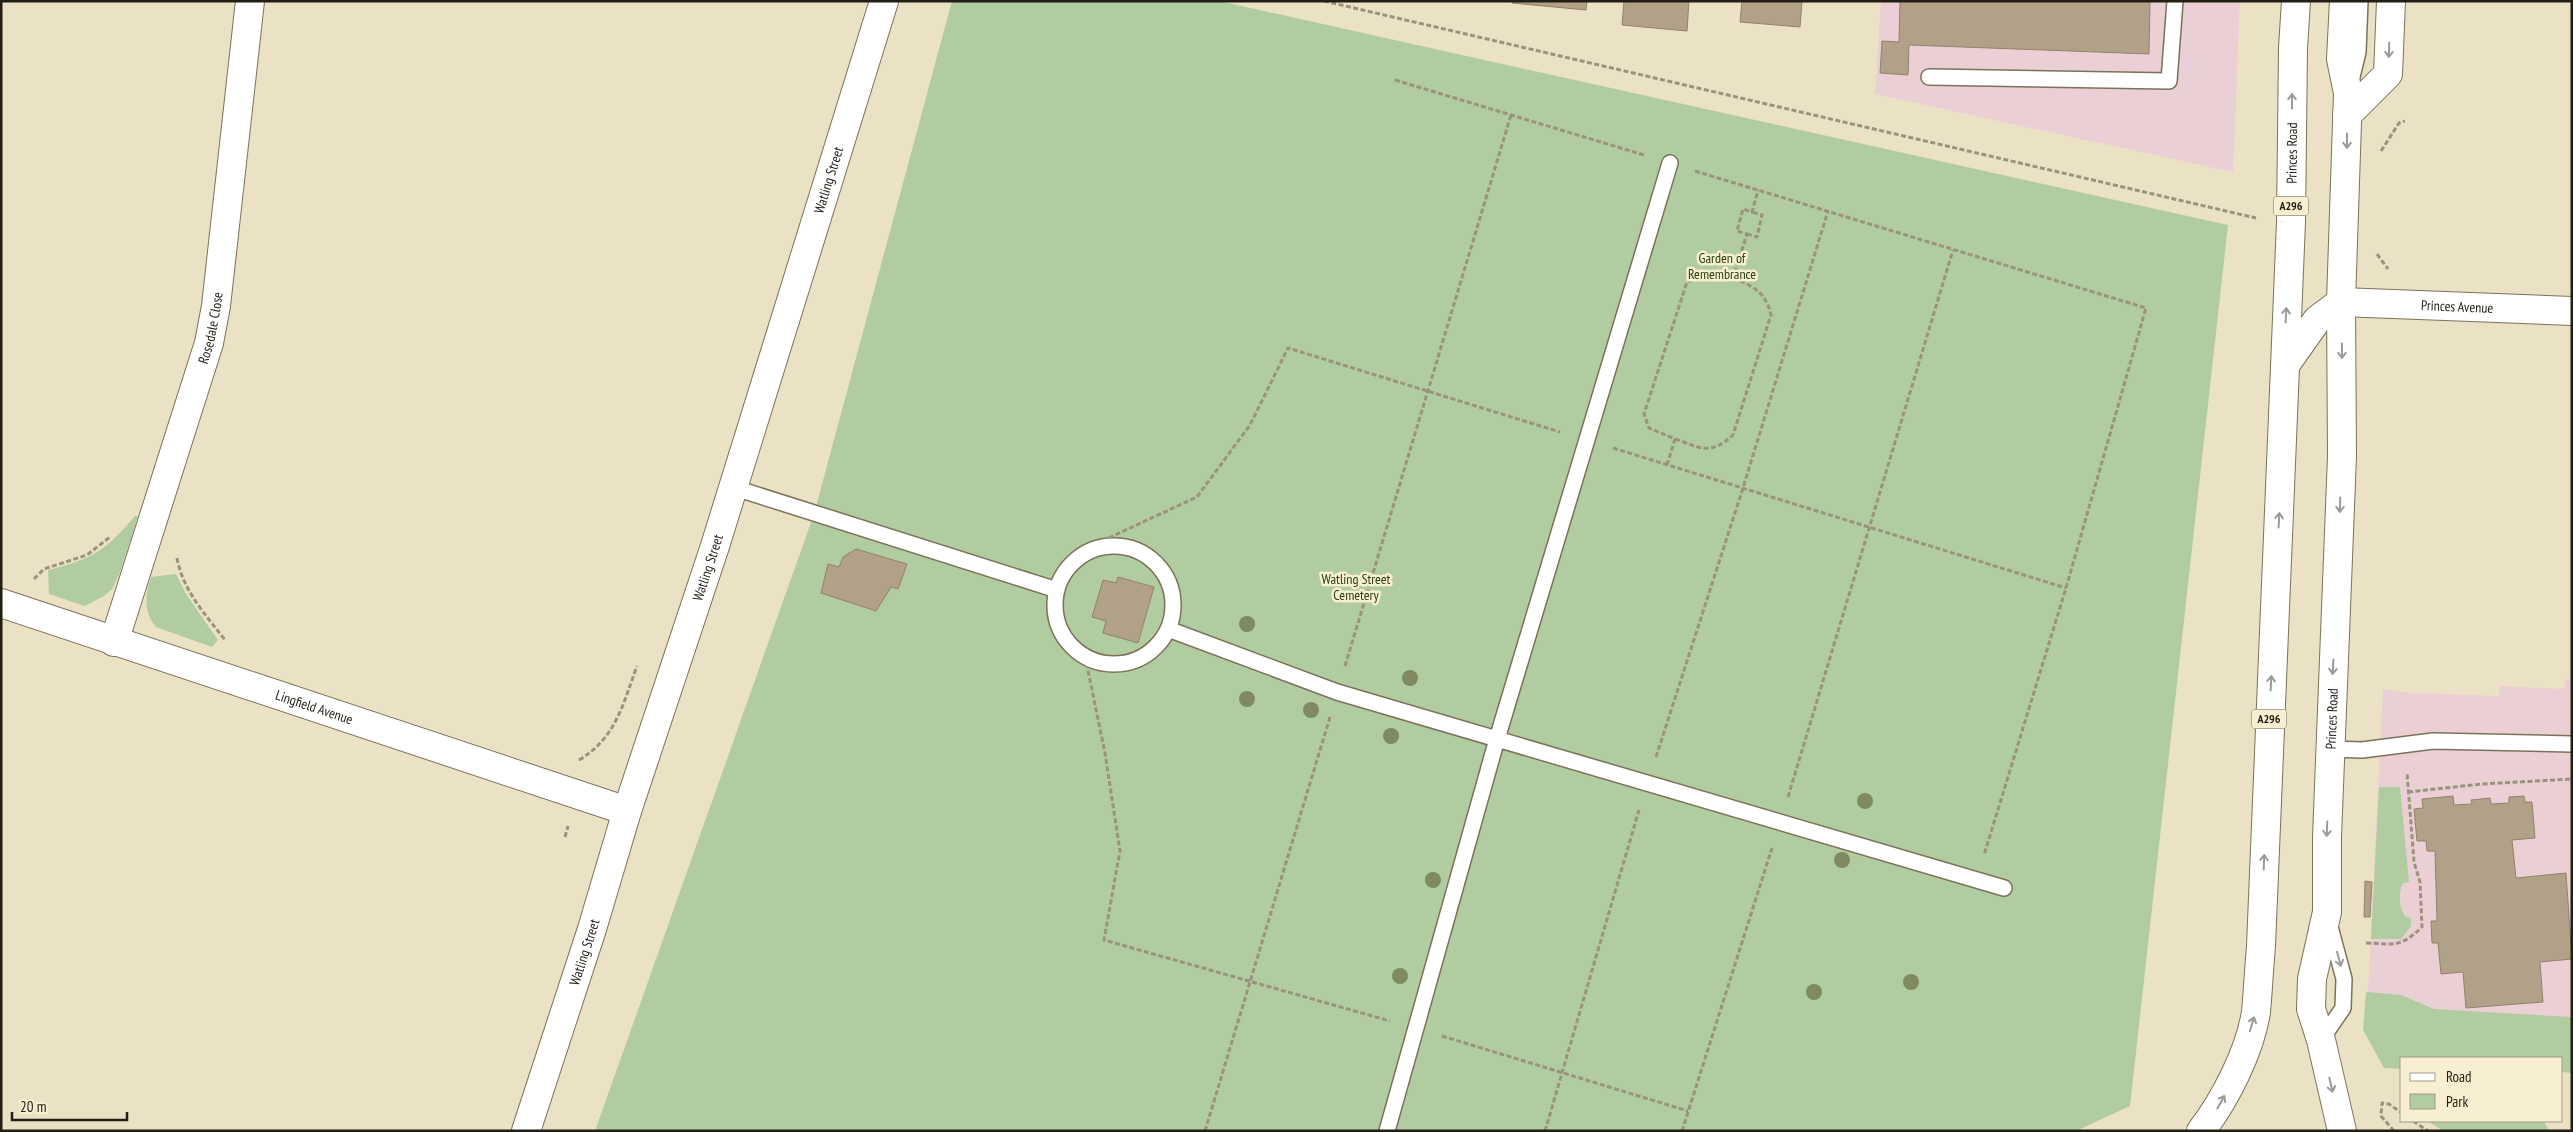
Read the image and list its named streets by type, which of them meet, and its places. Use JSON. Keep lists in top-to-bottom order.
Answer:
{
  "streets": {
    "main road": [
      "Princes Road",
      "Watling Street",
      "A296",
      "Princes Avenue",
      "Rosedale Close",
      "Lingfield Avenue"
    ]
  },
  "crossings": [
    ["Princes Road", "Princes Avenue"],
    ["Watling Street", "Lingfield Avenue"],
    ["Rosedale Close", "Lingfield Avenue"]
  ],
  "parks": ["Garden of Remembrance", "Watling Street Cemetery"],
  "legend": ["Road", "Park"],
  "scale_bar": "20 m"
}
